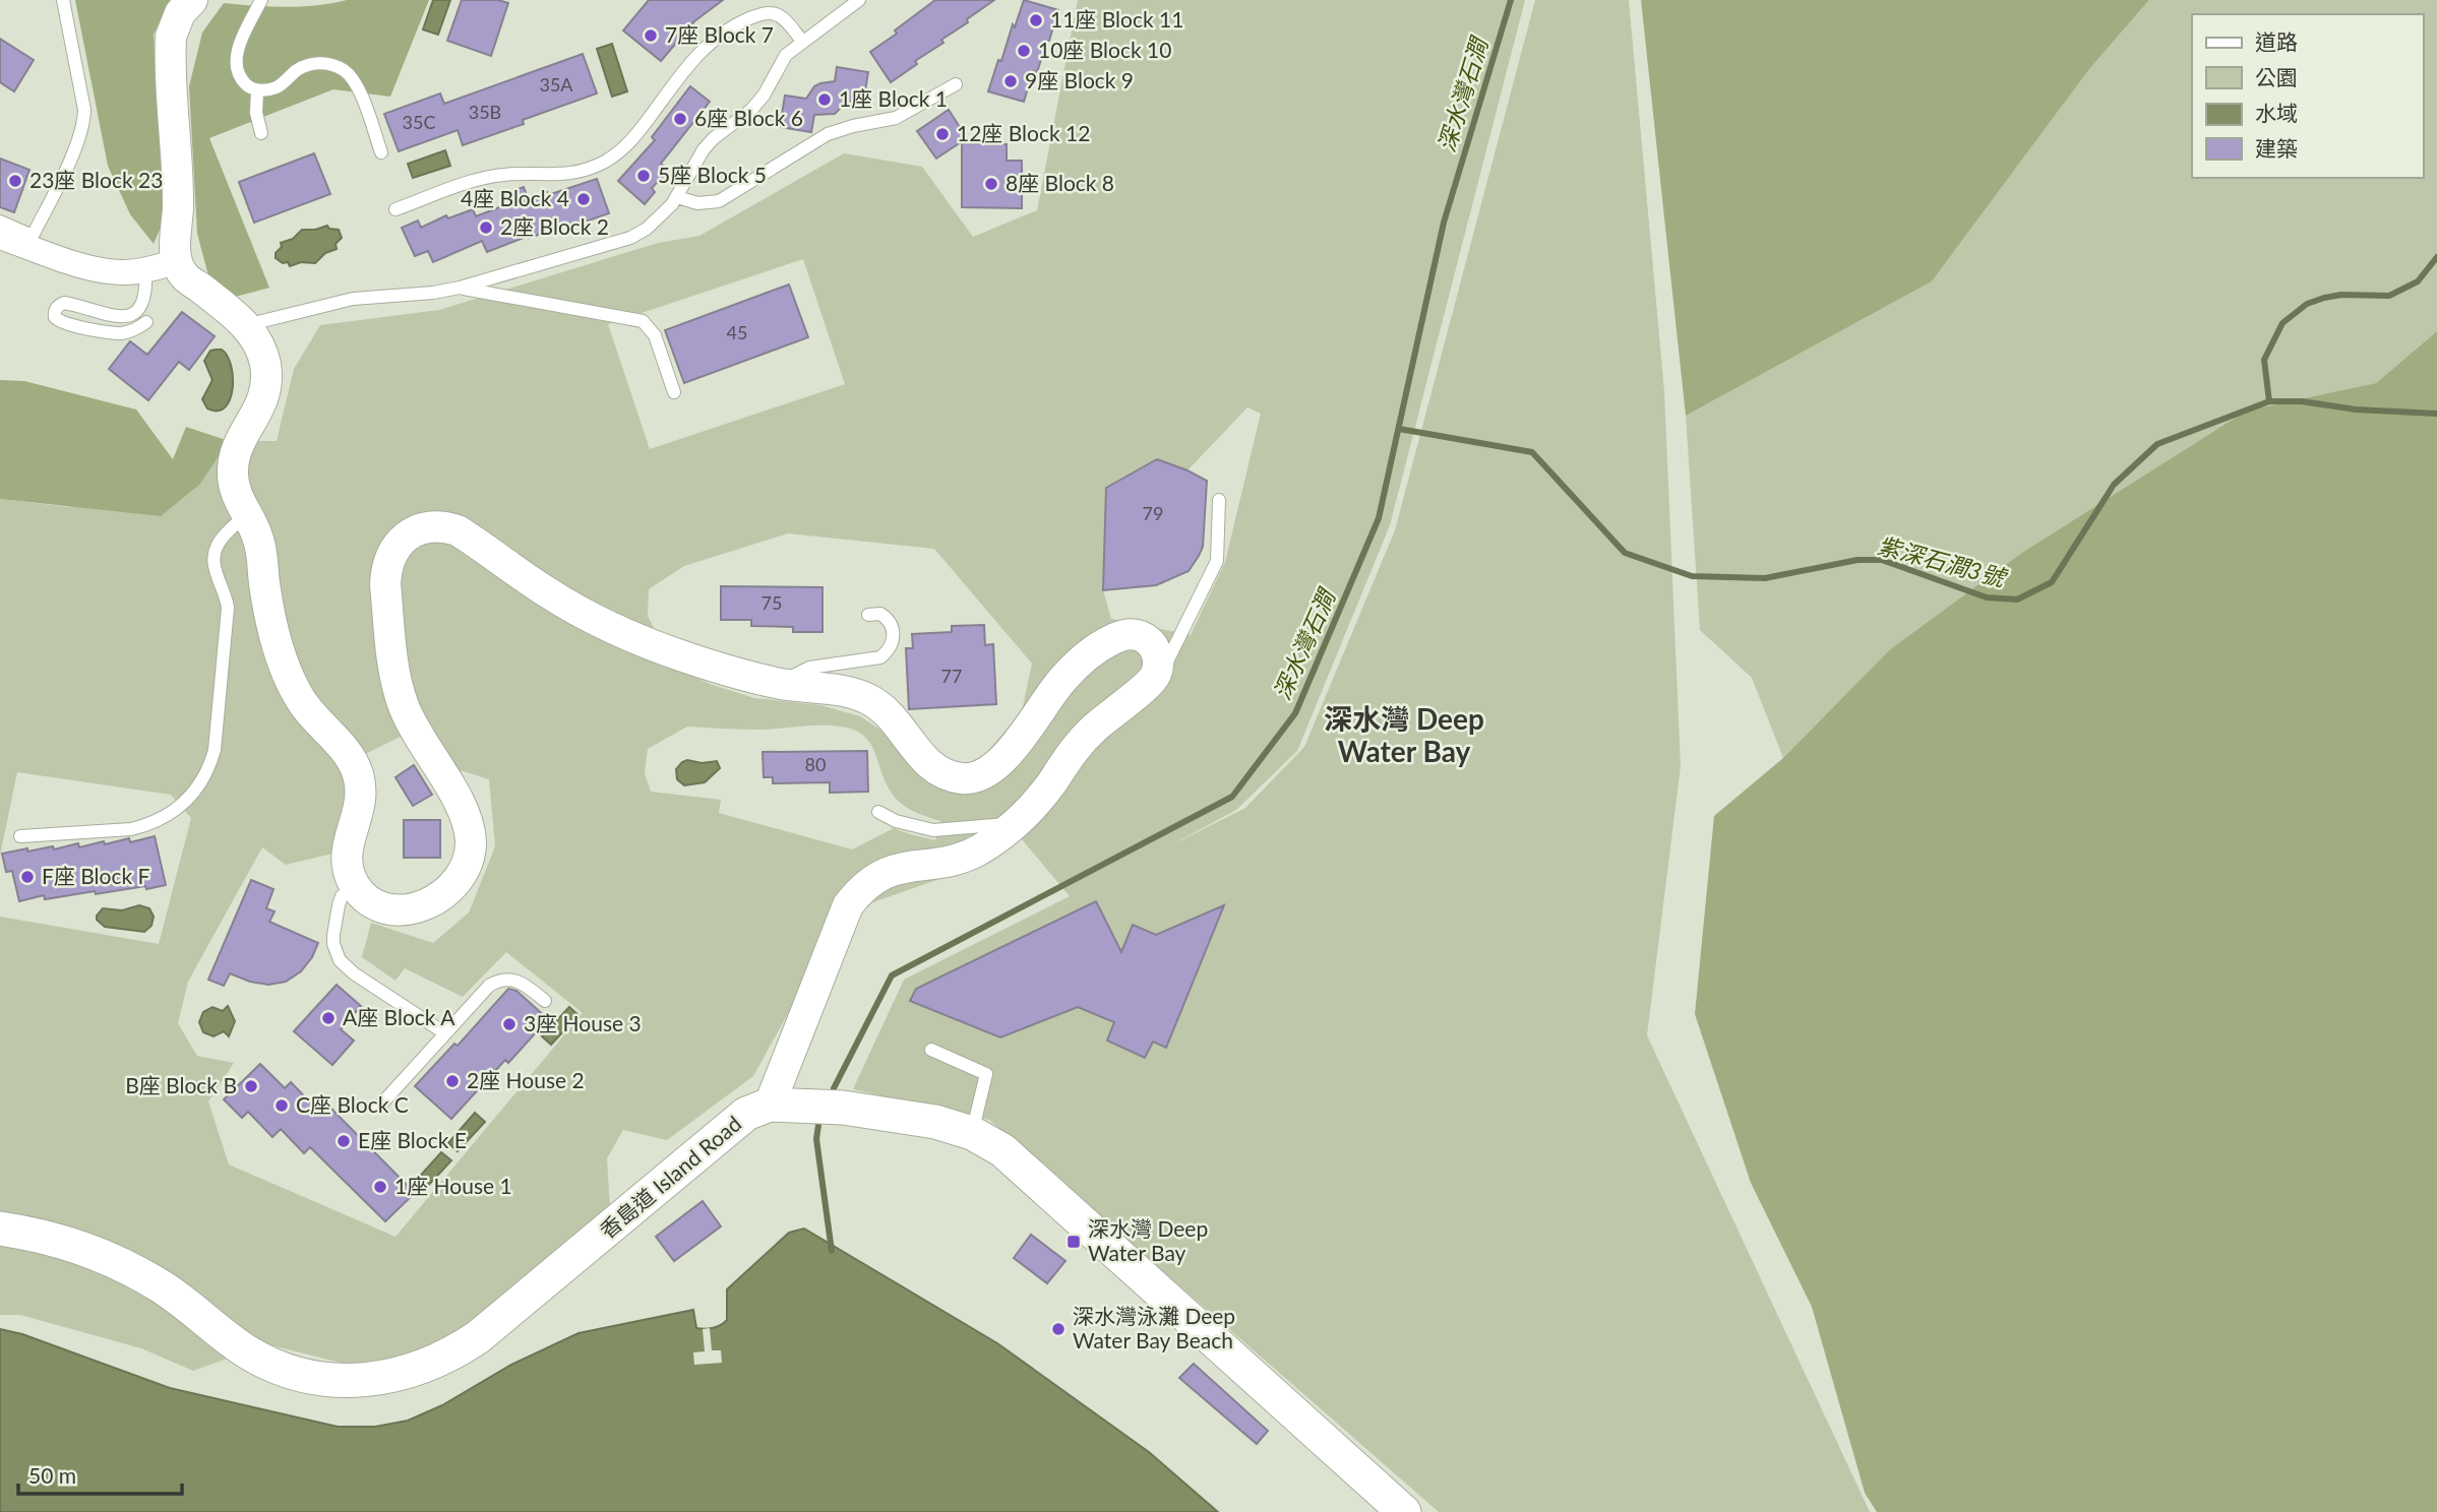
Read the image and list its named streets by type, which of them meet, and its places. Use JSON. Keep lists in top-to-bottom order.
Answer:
{
  "streets": {
    "main road": ["香島道 Island Road"]
  },
  "districts": ["深水灣 Deep Water Bay"],
  "water": ["深水灣石澗", "紫深石澗3號"],
  "places": {
    "other": [
      "11座 Block 11",
      "7座 Block 7",
      "10座 Block 10",
      "9座 Block 9",
      "1座 Block 1",
      "6座 Block 6",
      "12座 Block 12",
      "5座 Block 5",
      "23座 Block 23",
      "8座 Block 8",
      "4座 Block 4",
      "2座 Block 2",
      "F座 Block F",
      "A座 Block A",
      "3座 House 3",
      "2座 House 2",
      "B座 Block B",
      "C座 Block C",
      "E座 Block E",
      "1座 House 1",
      "深水灣泳灘 Deep Water Bay Beach"
    ],
    "transit": ["深水灣 Deep Water Bay"]
  },
  "house_numbers": [
    "35A",
    "35B",
    "35C",
    "45",
    "79",
    "75",
    "77",
    "80"
  ],
  "legend": [
    "道路",
    "公園",
    "水域",
    "建築"
  ],
  "scale_bar": "50 m"
}
